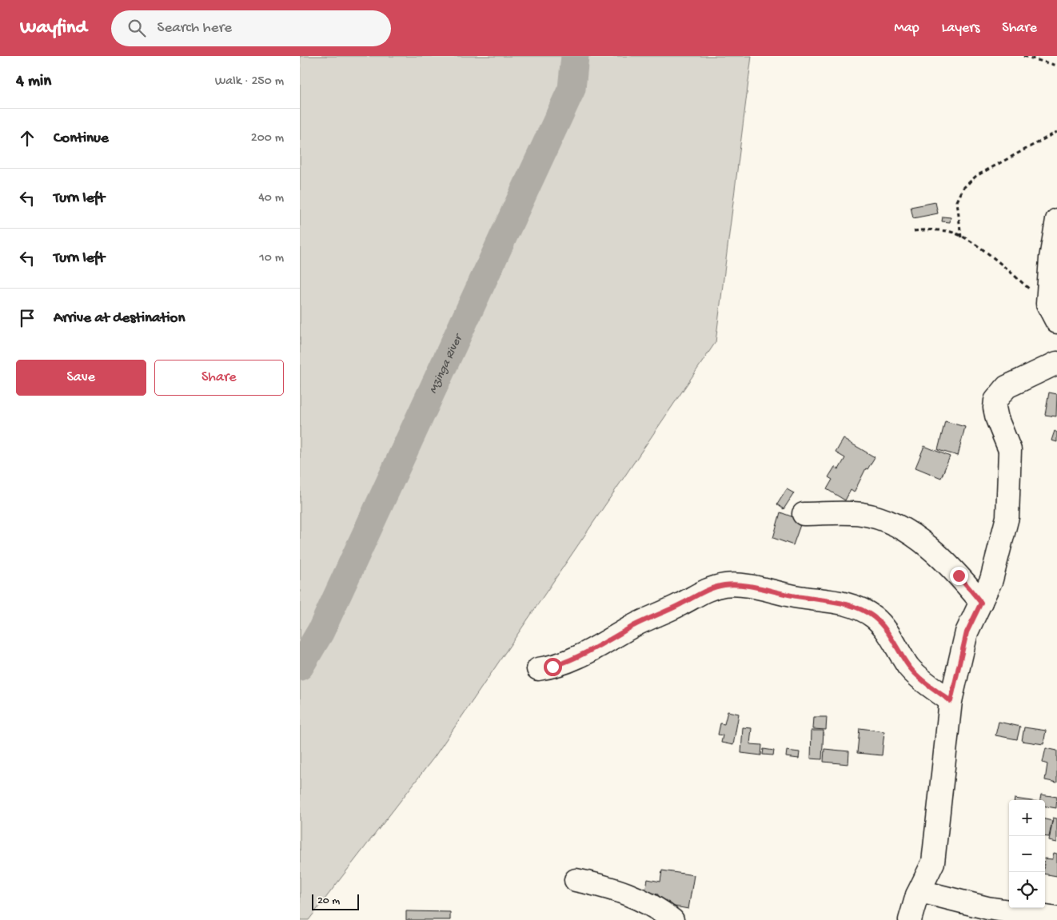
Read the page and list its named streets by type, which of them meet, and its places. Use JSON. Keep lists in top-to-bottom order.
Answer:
{
  "water": ["Mzinga River"],
  "scale_bar": "20 m",
  "page": {
    "header": "Wayfind",
    "search": "Search here",
    "nav": ["Map", "Layers", "Share"],
    "heading": ["4 min", "Walk · 250 m"],
    "list": [
      ["Continue", "200 m"],
      ["Turn left", "40 m"],
      ["Turn left", "10 m"],
      "Arrive at destination"
    ],
    "buttons": ["Save", "Share"],
    "map_buttons": ["+", "−"],
    "scale": "20 m"
  }
}
